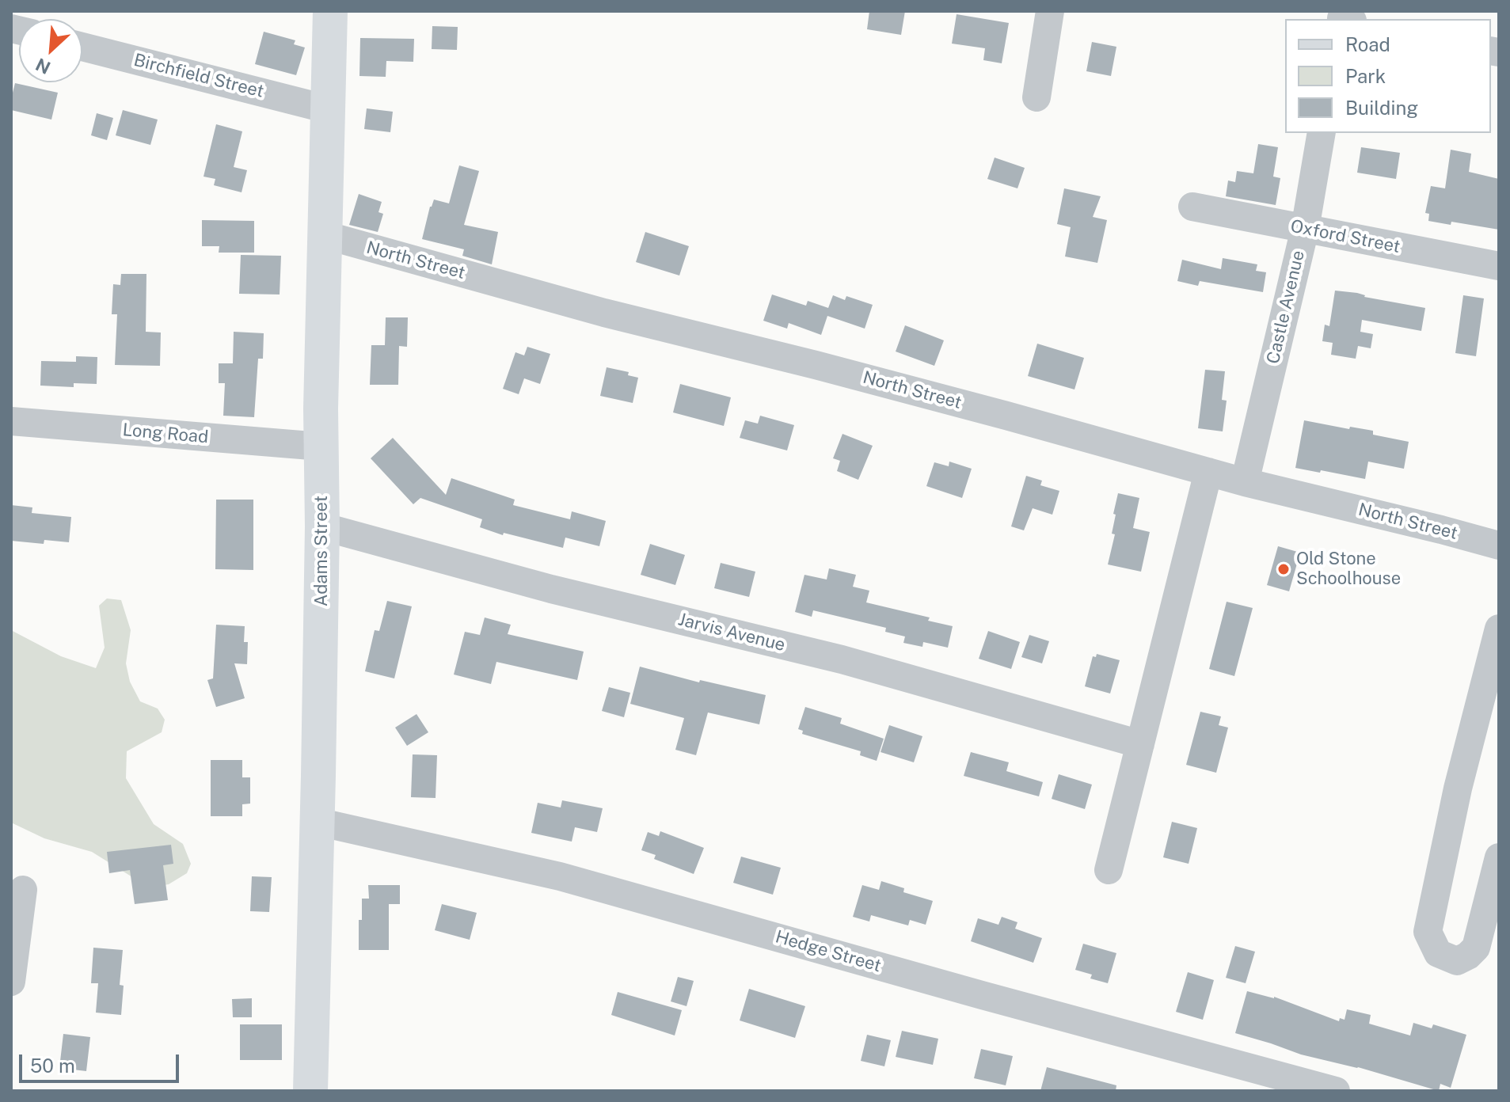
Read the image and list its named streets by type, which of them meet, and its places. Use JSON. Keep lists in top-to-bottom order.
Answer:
{
  "streets": {
    "main road": ["Adams Street"],
    "street": [
      "Birchfield Street",
      "Oxford Street",
      "North Street",
      "Castle Avenue",
      "Long Road",
      "Jarvis Avenue",
      "Hedge Street"
    ]
  },
  "crossings": [
    ["Birchfield Street", "Adams Street"],
    ["Oxford Street", "Castle Avenue"],
    ["North Street", "Castle Avenue"],
    ["North Street", "Adams Street"],
    ["Long Road", "Adams Street"],
    ["Adams Street", "Jarvis Avenue"],
    ["Adams Street", "Hedge Street"]
  ],
  "places": ["Old Stone Schoolhouse"],
  "legend": ["Road", "Park", "Building"],
  "scale_bar": "50 m",
  "north": "bottom left"
}
